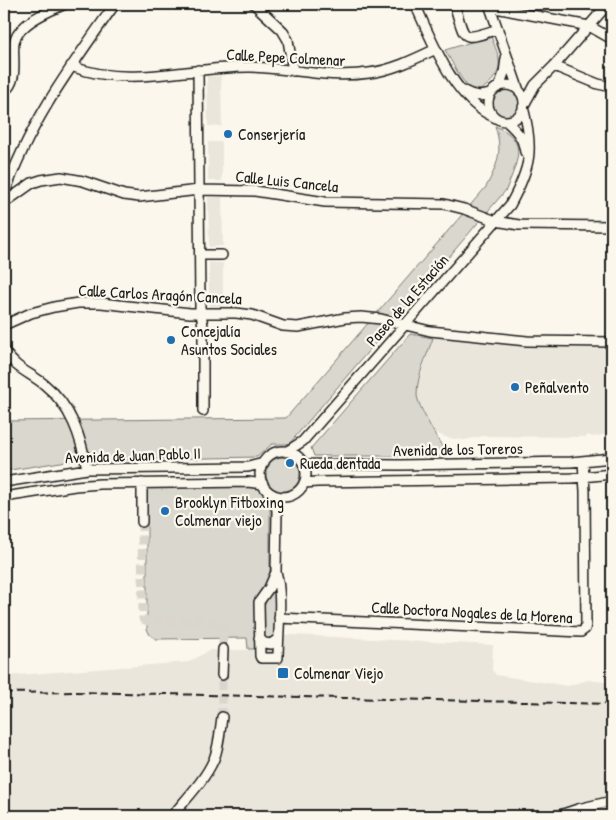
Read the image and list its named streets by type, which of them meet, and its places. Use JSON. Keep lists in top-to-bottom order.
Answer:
{
  "streets": {
    "street": [
      "Calle Pepe Colmenar",
      "Calle Luis Cancela",
      "Calle Carlos Aragón Cancela",
      "Paseo de la Estación",
      "Avenida de los Toreros",
      "Avenida de Juan Pablo II",
      "Calle Doctora Nogales de la Morena"
    ]
  },
  "crossings": [
    ["Calle Luis Cancela", "Paseo de la Estación"],
    ["Calle Carlos Aragón Cancela", "Paseo de la Estación"],
    ["Paseo de la Estación", "Avenida de los Toreros"],
    ["Paseo de la Estación", "Avenida de Juan Pablo II"],
    ["Avenida de los Toreros", "Avenida de Juan Pablo II"],
    ["Avenida de los Toreros", "Calle Doctora Nogales de la Morena"]
  ],
  "places": {
    "other": [
      "Conserjería",
      "Concejalía Asuntos Sociales",
      "Peñalvento",
      "Rueda dentada",
      "Brooklyn Fitboxing Colmenar viejo"
    ],
    "transit": ["Colmenar Viejo"]
  }
}
